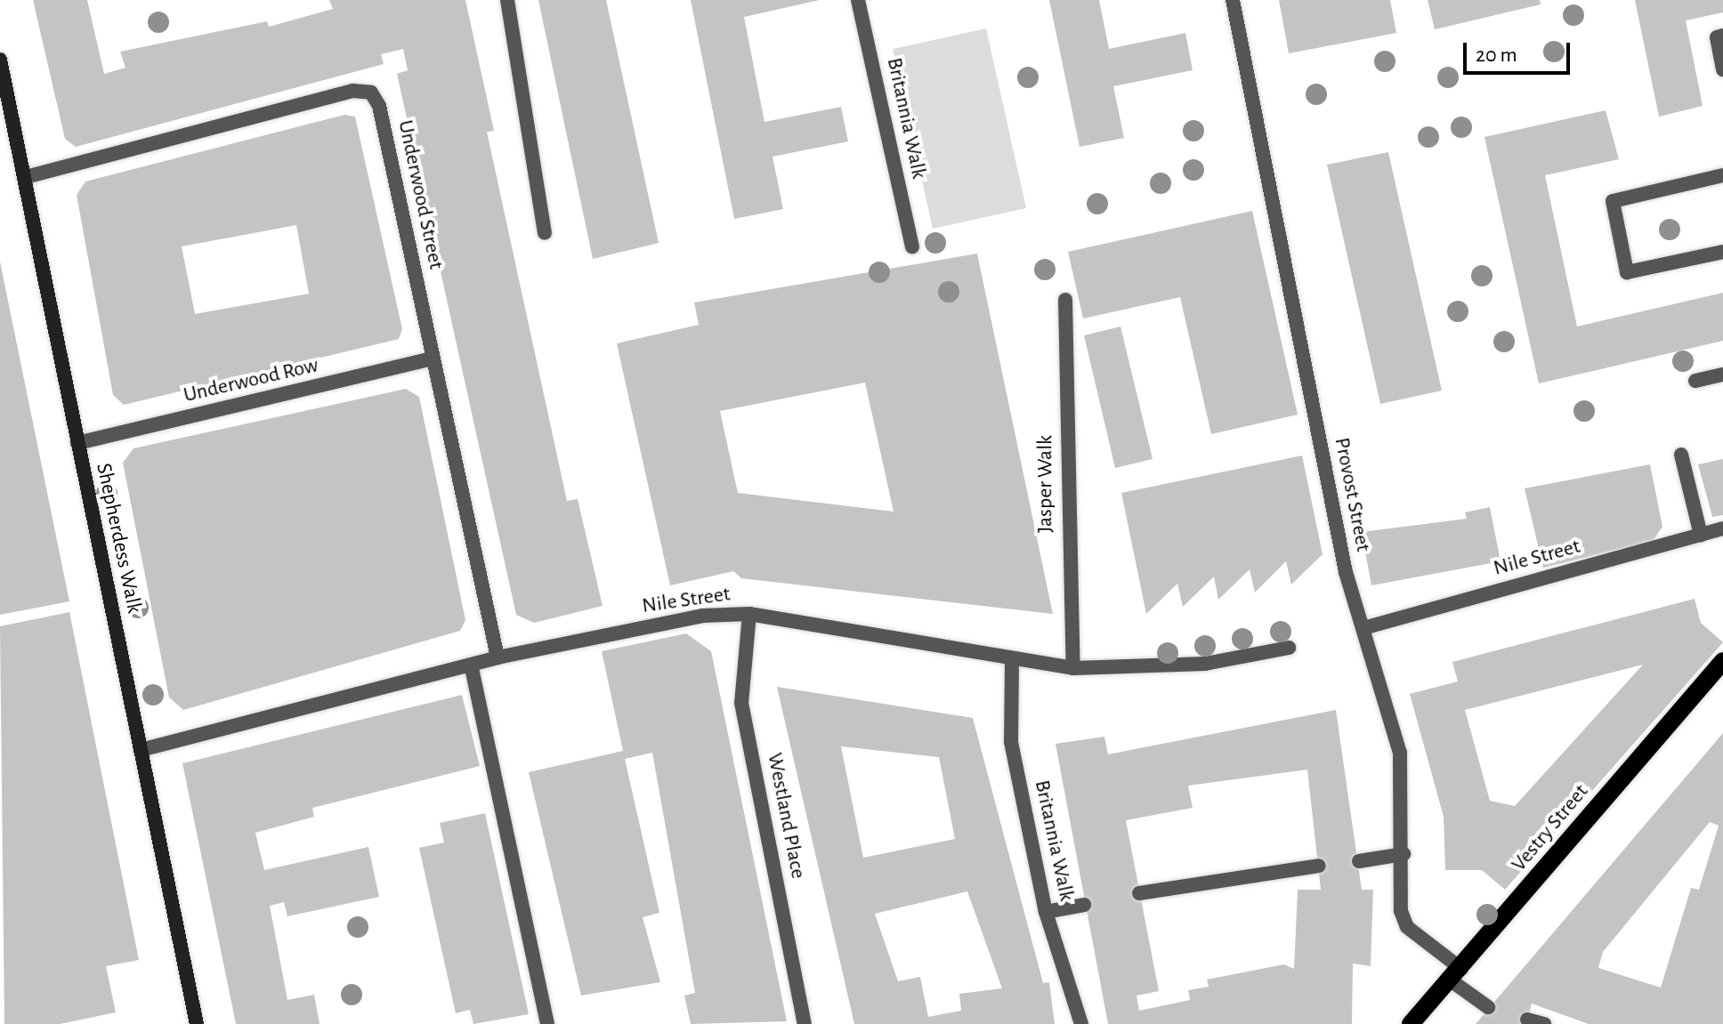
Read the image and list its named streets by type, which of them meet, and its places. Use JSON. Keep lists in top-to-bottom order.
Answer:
{
  "streets": {
    "main road": ["Shepherdess Walk", "Vestry Street"],
    "street": [
      "Britannia Walk",
      "Underwood Street",
      "Underwood Row",
      "Jasper Walk",
      "Provost Street",
      "Nile Street",
      "Westland Place"
    ]
  },
  "crossings": [
    ["Britannia Walk", "Nile Street"],
    ["Underwood Street", "Underwood Row"],
    ["Underwood Street", "Shepherdess Walk"],
    ["Underwood Street", "Nile Street"],
    ["Underwood Row", "Shepherdess Walk"],
    ["Jasper Walk", "Nile Street"],
    ["Provost Street", "Nile Street"],
    ["Provost Street", "Vestry Street"],
    ["Shepherdess Walk", "Nile Street"],
    ["Nile Street", "Westland Place"]
  ],
  "scale_bar": "20 m"
}
